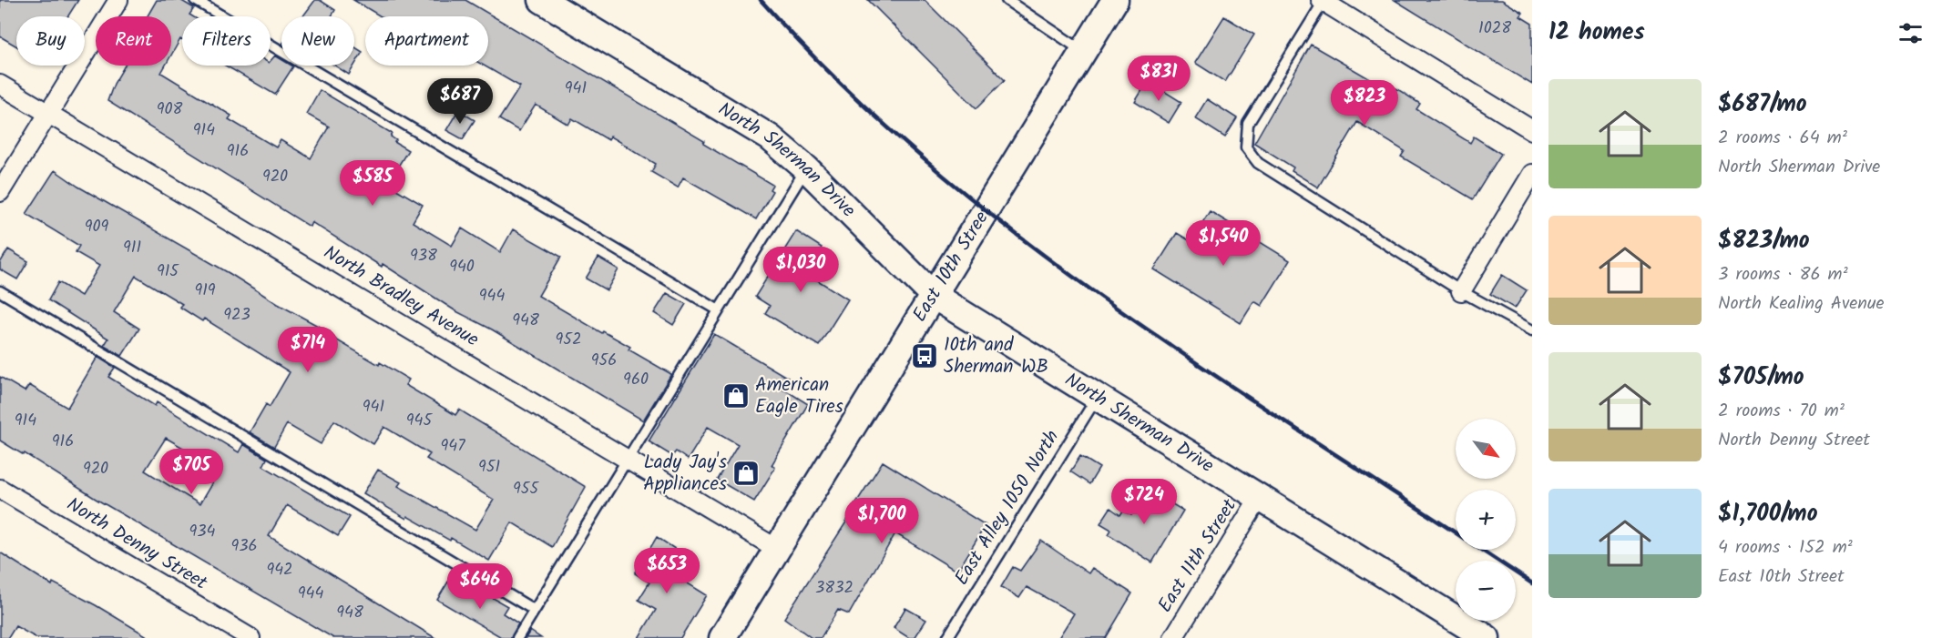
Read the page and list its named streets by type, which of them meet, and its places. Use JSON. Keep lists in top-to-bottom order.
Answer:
{
  "streets": {
    "main road": ["North Sherman Drive", "East 10th Street"],
    "street": ["North Bradley Avenue", "North Denny Street", "East 11th Street"],
    "lane": ["East Alley 1050 North"]
  },
  "crossings": [
    ["North Sherman Drive", "East 10th Street"],
    ["North Sherman Drive", "East Alley 1050 North"],
    ["North Sherman Drive", "East 11th Street"],
    ["East 10th Street", "North Bradley Avenue"]
  ],
  "places": {
    "bus stop": ["10th and Sherman WB"],
    "shop": ["American Eagle Tires", "Lady Jay's Appliances"]
  },
  "house_numbers": [
    "1028",
    "941",
    "908",
    "914",
    "916",
    "920",
    "909",
    "911",
    "938",
    "940",
    "915",
    "919",
    "944",
    "923",
    "948",
    "952",
    "956",
    "960",
    "941",
    "914",
    "945",
    "916",
    "947",
    "951",
    "920",
    "955",
    "934",
    "936",
    "942",
    "3832",
    "944",
    "948"
  ],
  "north": "bottom right",
  "page": {
    "heading": "12 homes",
    "chip": [
      "Buy",
      "Rent",
      "Filters",
      "New",
      "Apartment"
    ],
    "price": [
      "$831",
      "$687",
      "$823",
      "$585",
      "$1,540",
      "$1,030",
      "$714",
      "$705",
      "$724",
      "$1,700",
      "$653",
      "$646"
    ],
    "list": [
      {
        "name": "$687/mo",
        "note": "2 rooms · 64 m² · North Sherman Drive"
      },
      {
        "name": "$823/mo",
        "note": "3 rooms · 86 m² · North Kealing Avenue"
      },
      {
        "name": "$705/mo",
        "note": "2 rooms · 70 m² · North Denny Street"
      },
      {
        "name": "$1,700/mo",
        "note": "4 rooms · 152 m² · East 10th Street"
      }
    ],
    "map_buttons": ["+", "−"]
  }
}
